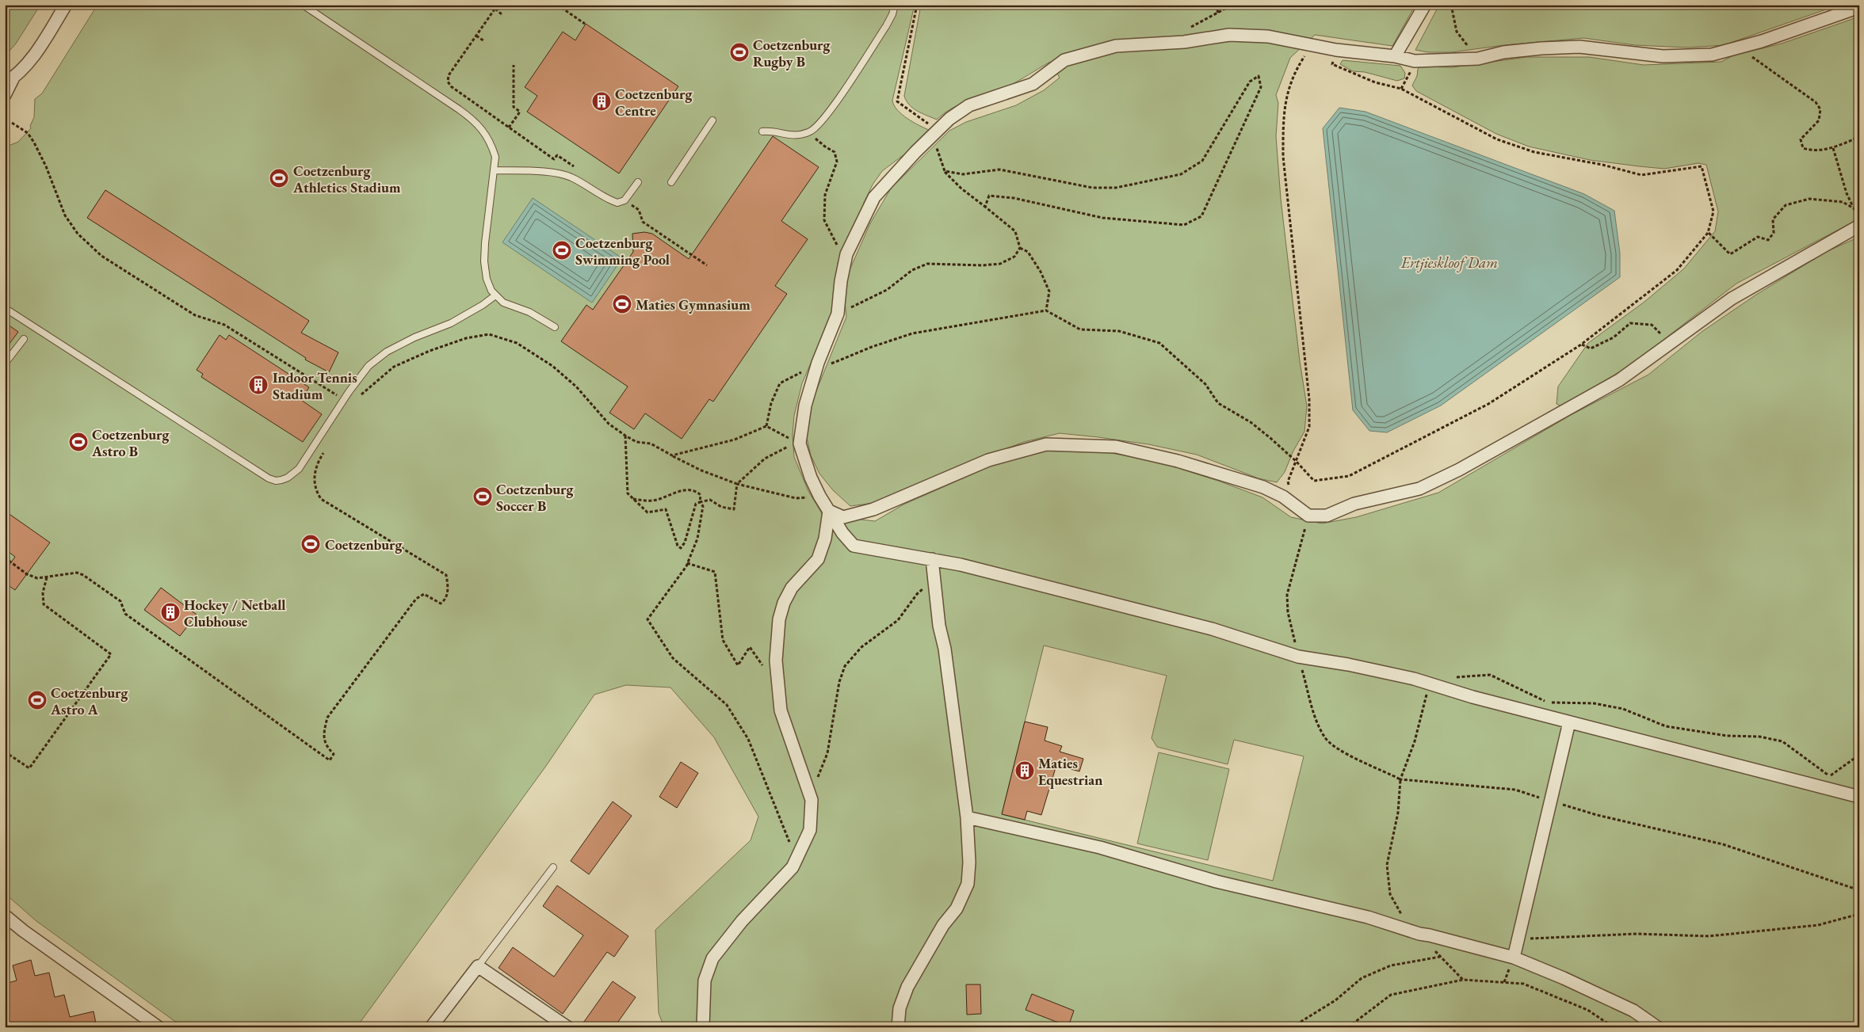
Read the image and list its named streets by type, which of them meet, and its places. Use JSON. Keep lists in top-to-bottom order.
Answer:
{
  "water": ["Ertjieskloof Dam"],
  "places": {
    "sports": [
      "Coetzenburg Rugby B",
      "Coetzenburg Athletics Stadium",
      "Coetzenburg Swimming Pool",
      "Maties Gymnasium",
      "Coetzenburg Astro B",
      "Coetzenburg Soccer B",
      "Coetzenburg",
      "Coetzenburg Astro A"
    ],
    "building": [
      "Coetzenburg Centre",
      "Indoor Tennis Stadium",
      "Hockey / Netball Clubhouse",
      "Maties Equestrian"
    ]
  }
}
